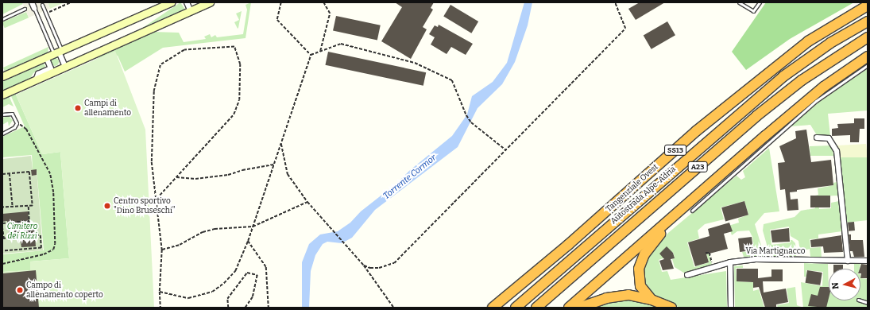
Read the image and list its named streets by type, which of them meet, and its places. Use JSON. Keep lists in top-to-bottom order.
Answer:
{
  "streets": {
    "highway": [
      "SS13",
      "A23",
      "Tangenziale Ovest",
      "Autostrada Alpe-Adria"
    ],
    "street": ["Via Martignacco"]
  },
  "water": ["Torrente Cormor"],
  "parks": ["Cimitero dei Rizzi"],
  "places": ["Campi di allenamento", "Centro sportivo \"Dino Bruseschi\"", "Campo di allenamento coperto"],
  "north": "left"
}
